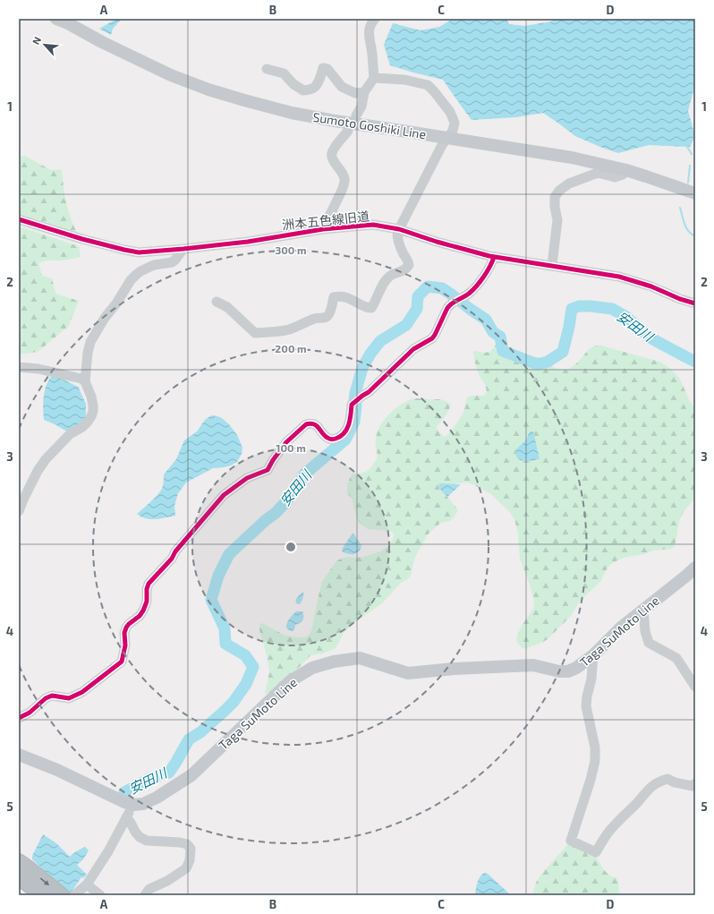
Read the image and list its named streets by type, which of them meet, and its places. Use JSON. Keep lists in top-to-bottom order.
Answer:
{
  "streets": {
    "main road": ["Sumoto Goshiki Line", "Taga SuMoto Line"],
    "street": ["洲本五色線旧道"]
  },
  "water": ["安田川"],
  "north": "top left",
  "grid": {
    "columns": [
      "A",
      "B",
      "C",
      "D"
    ],
    "rows": [
      "1",
      "2",
      "3",
      "4",
      "5"
    ]
  },
  "rings": ["300 m", "200 m", "100 m"]
}
